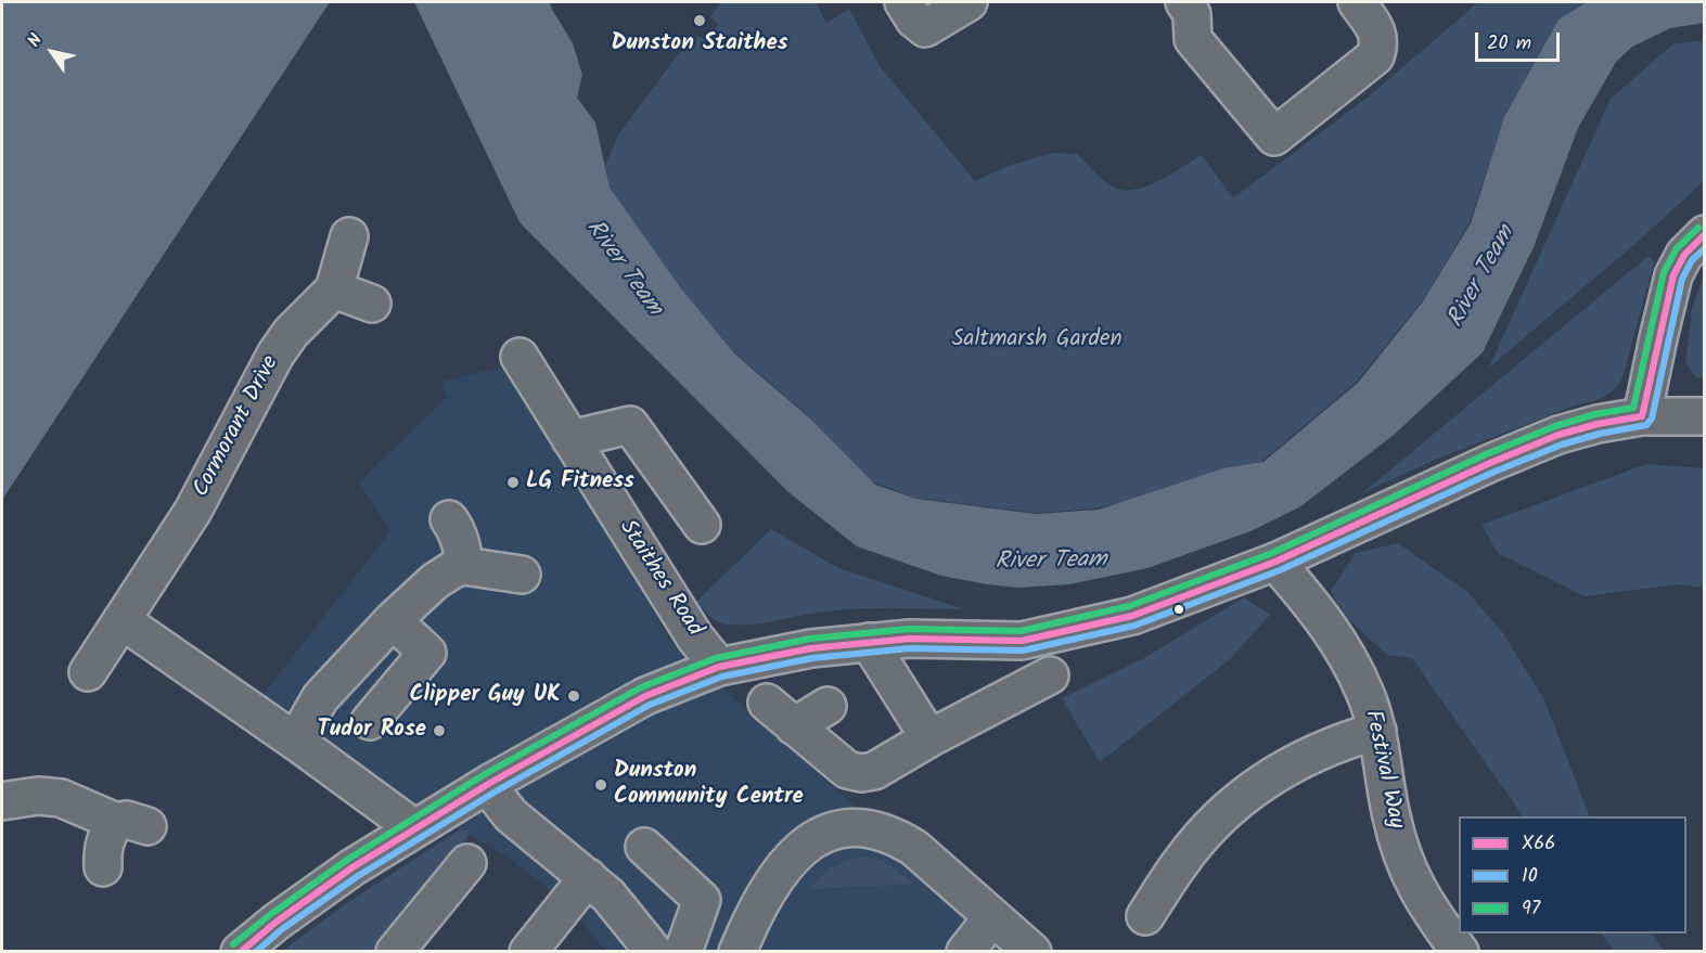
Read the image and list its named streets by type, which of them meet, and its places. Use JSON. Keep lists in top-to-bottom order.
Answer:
{
  "streets": {
    "street": ["Cormorant Drive", "Staithes Road", "Festival Way"]
  },
  "water": ["River Team"],
  "parks": ["Saltmarsh Garden"],
  "places": [
    "Dunston Staithes",
    "LG Fitness",
    "Clipper Guy UK",
    "Tudor Rose",
    "Dunston Community Centre"
  ],
  "lines": ["transit line 97", "transit line X66", "transit line 10"],
  "legend": ["X66", "10", "97"],
  "scale_bar": "20 m",
  "north": "top left"
}
